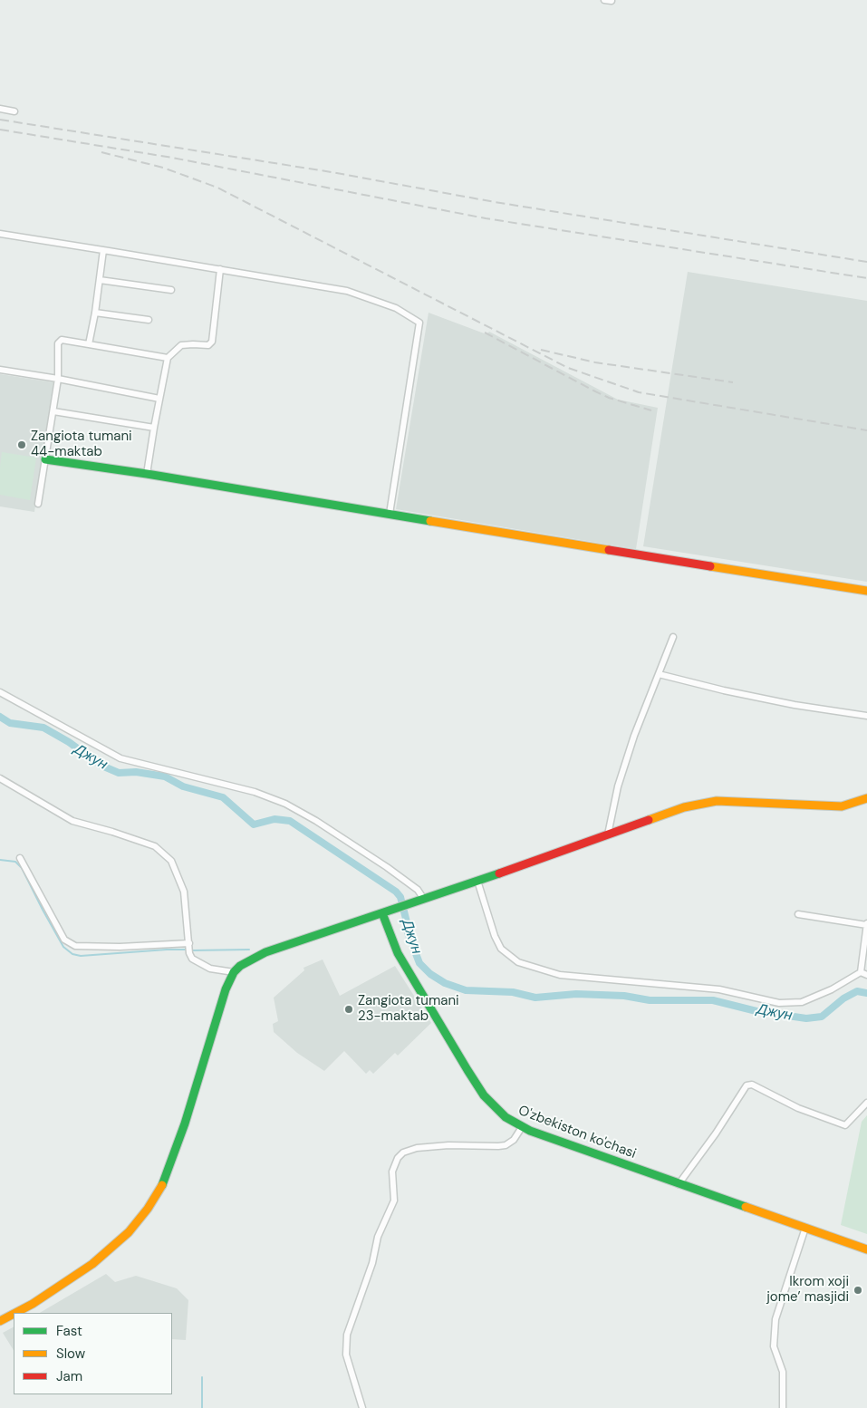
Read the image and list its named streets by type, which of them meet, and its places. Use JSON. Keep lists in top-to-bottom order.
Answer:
{
  "streets": {
    "main road": ["O'zbekiston ko'chasi"]
  },
  "water": ["Джун"],
  "places": ["Zangiota tumani 44-maktab", "Zangiota tumani 23-maktab", "Ikrom xoji jome’ masjidi"],
  "legend": ["Fast", "Slow", "Jam"]
}
